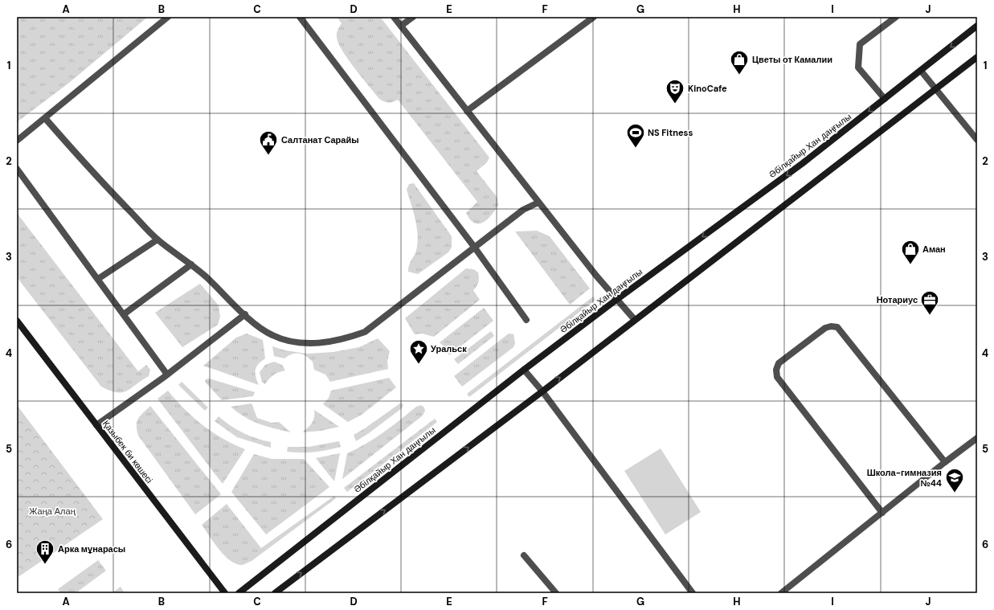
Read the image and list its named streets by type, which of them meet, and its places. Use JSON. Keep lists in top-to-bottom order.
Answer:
{
  "streets": {
    "main road": ["Әбілқайыр Хан даңғылы", "Қазыбек би көшесі"]
  },
  "parks": ["Жаңа Алаң"],
  "places": {
    "shop": ["Цветы от Камалии", "Аман"],
    "theatre": ["KinoCafe"],
    "sports": ["NS Fitness"],
    "public building": ["Салтанат Сарайы"],
    "office": ["Нотариус"],
    "place": ["Уральск"],
    "school or university": ["Школа-гимназия №44"],
    "building": ["Арка мұнарасы"]
  },
  "grid": {
    "columns": [
      "A",
      "B",
      "C",
      "D",
      "E",
      "F",
      "G",
      "H",
      "I",
      "J"
    ],
    "rows": [
      "1",
      "2",
      "3",
      "4",
      "5",
      "6"
    ]
  }
}
